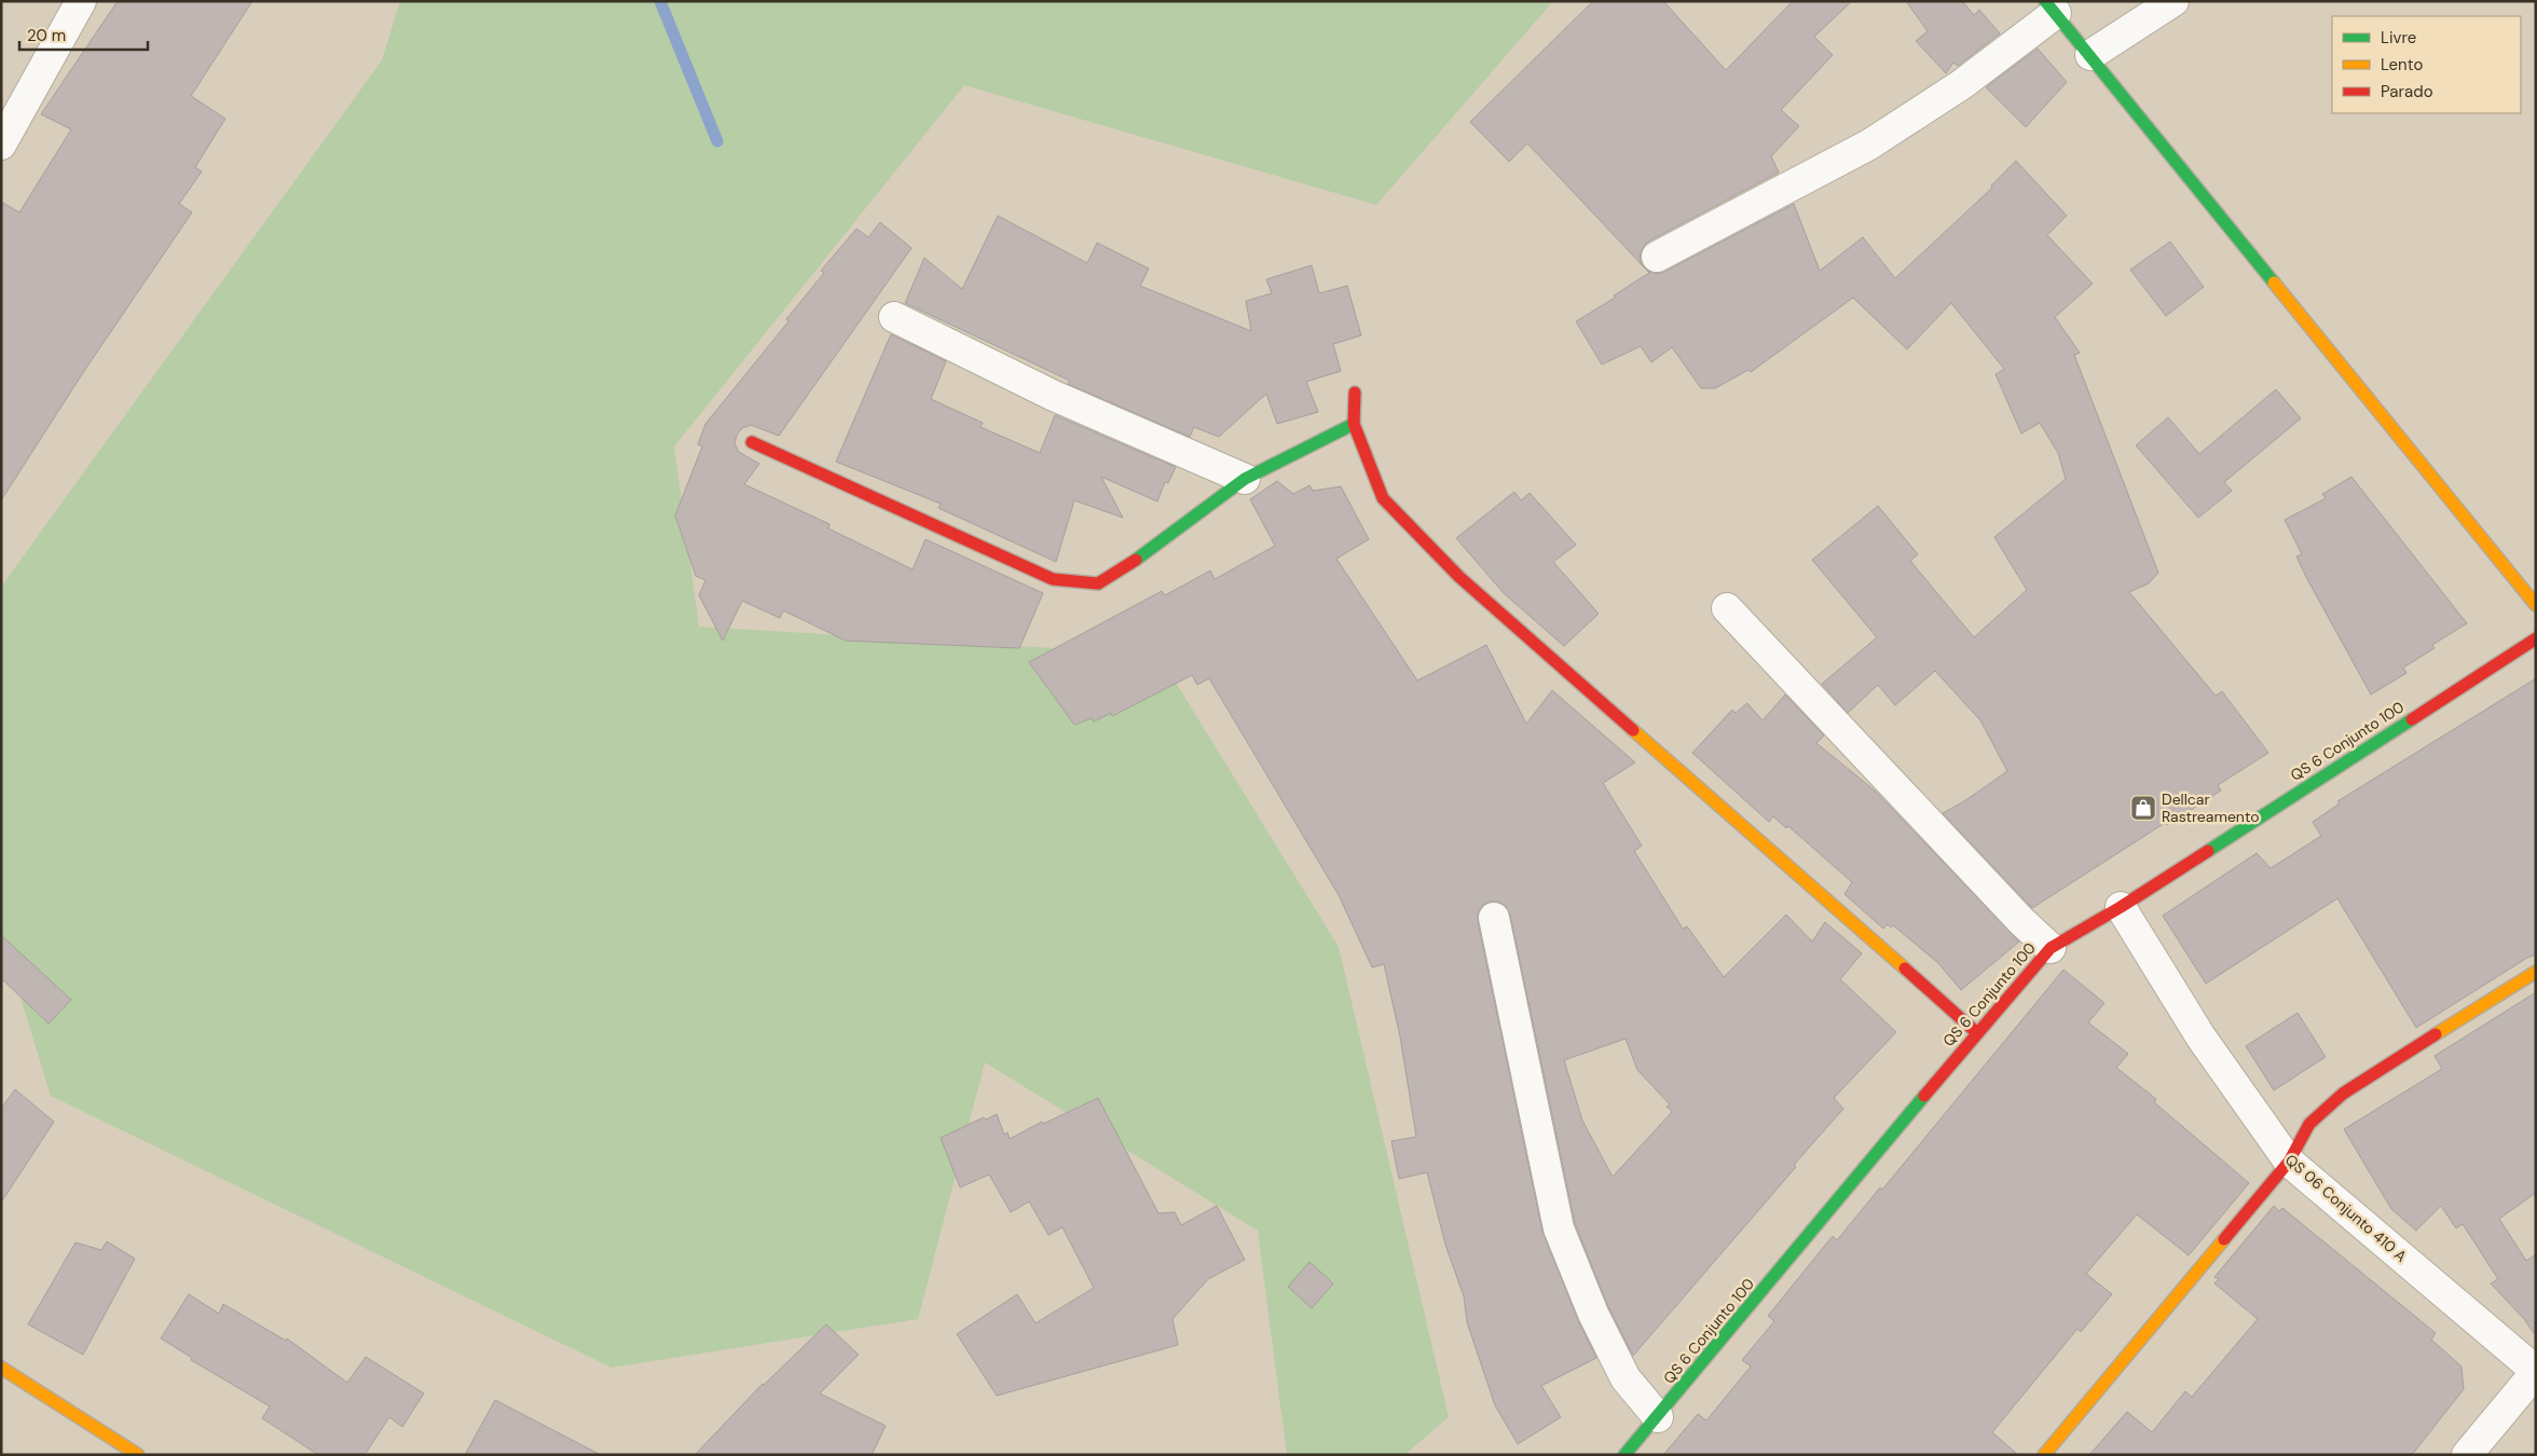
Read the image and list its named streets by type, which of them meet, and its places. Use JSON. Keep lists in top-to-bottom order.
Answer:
{
  "streets": {
    "street": ["QS 6 Conjunto 100", "QS 06 Conjunto 410 A"]
  },
  "crossings": [
    ["QS 6 Conjunto 100", "QS 06 Conjunto 410 A"]
  ],
  "places": {
    "shop": ["Dellcar Rastreamento"]
  },
  "legend": ["Livre", "Lento", "Parado"],
  "scale_bar": "20 m"
}
